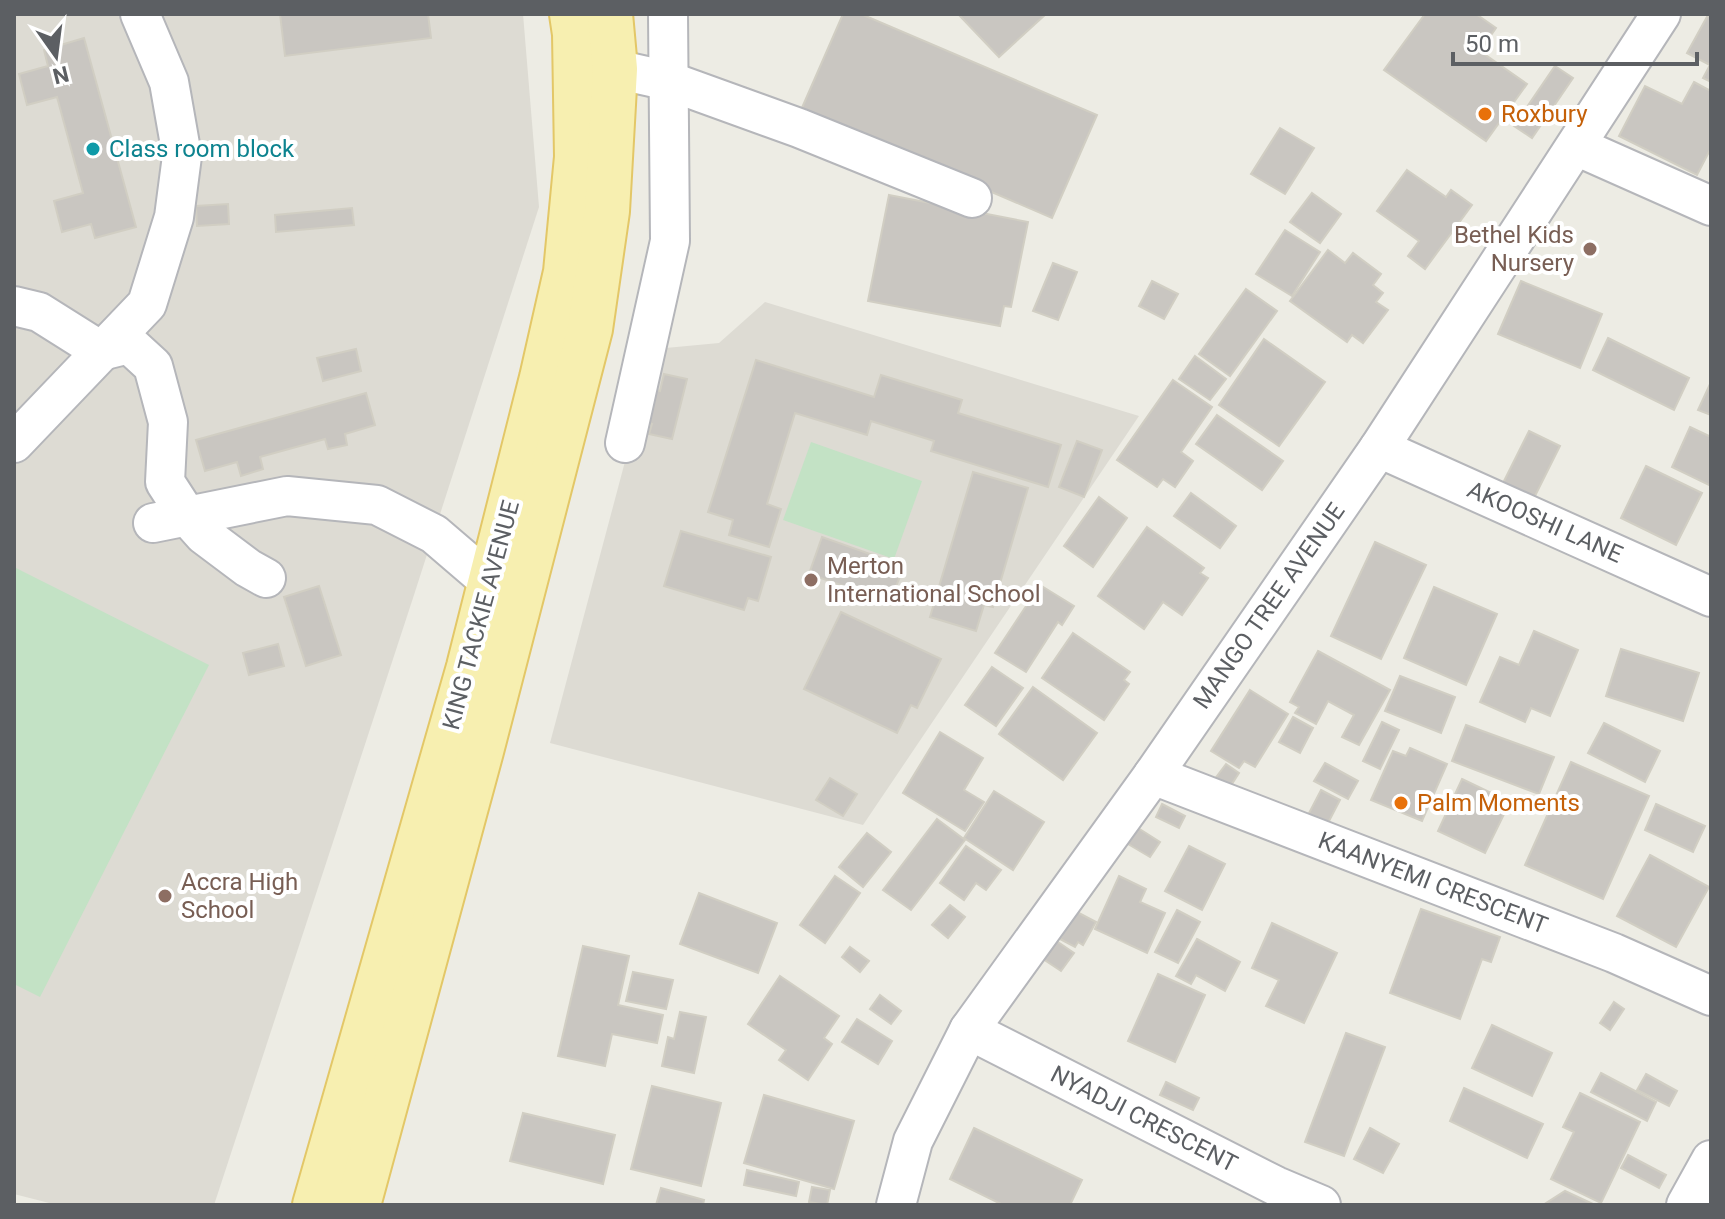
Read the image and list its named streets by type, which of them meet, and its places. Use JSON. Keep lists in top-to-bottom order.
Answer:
{
  "streets": {
    "main road": ["KING TACKIE AVENUE"],
    "street": [
      "AKOOSHI LANE",
      "MANGO TREE AVENUE",
      "KAANYEMI CRESCENT",
      "NYADJI CRESCENT"
    ]
  },
  "crossings": [
    ["AKOOSHI LANE", "MANGO TREE AVENUE"],
    ["MANGO TREE AVENUE", "KAANYEMI CRESCENT"],
    ["MANGO TREE AVENUE", "NYADJI CRESCENT"]
  ],
  "places": [
    "Roxbury",
    "Class room block",
    "Bethel Kids Nursery",
    "Merton International School",
    "Palm Moments",
    "Accra High School"
  ],
  "scale_bar": "50 m",
  "north": "bottom"
}
